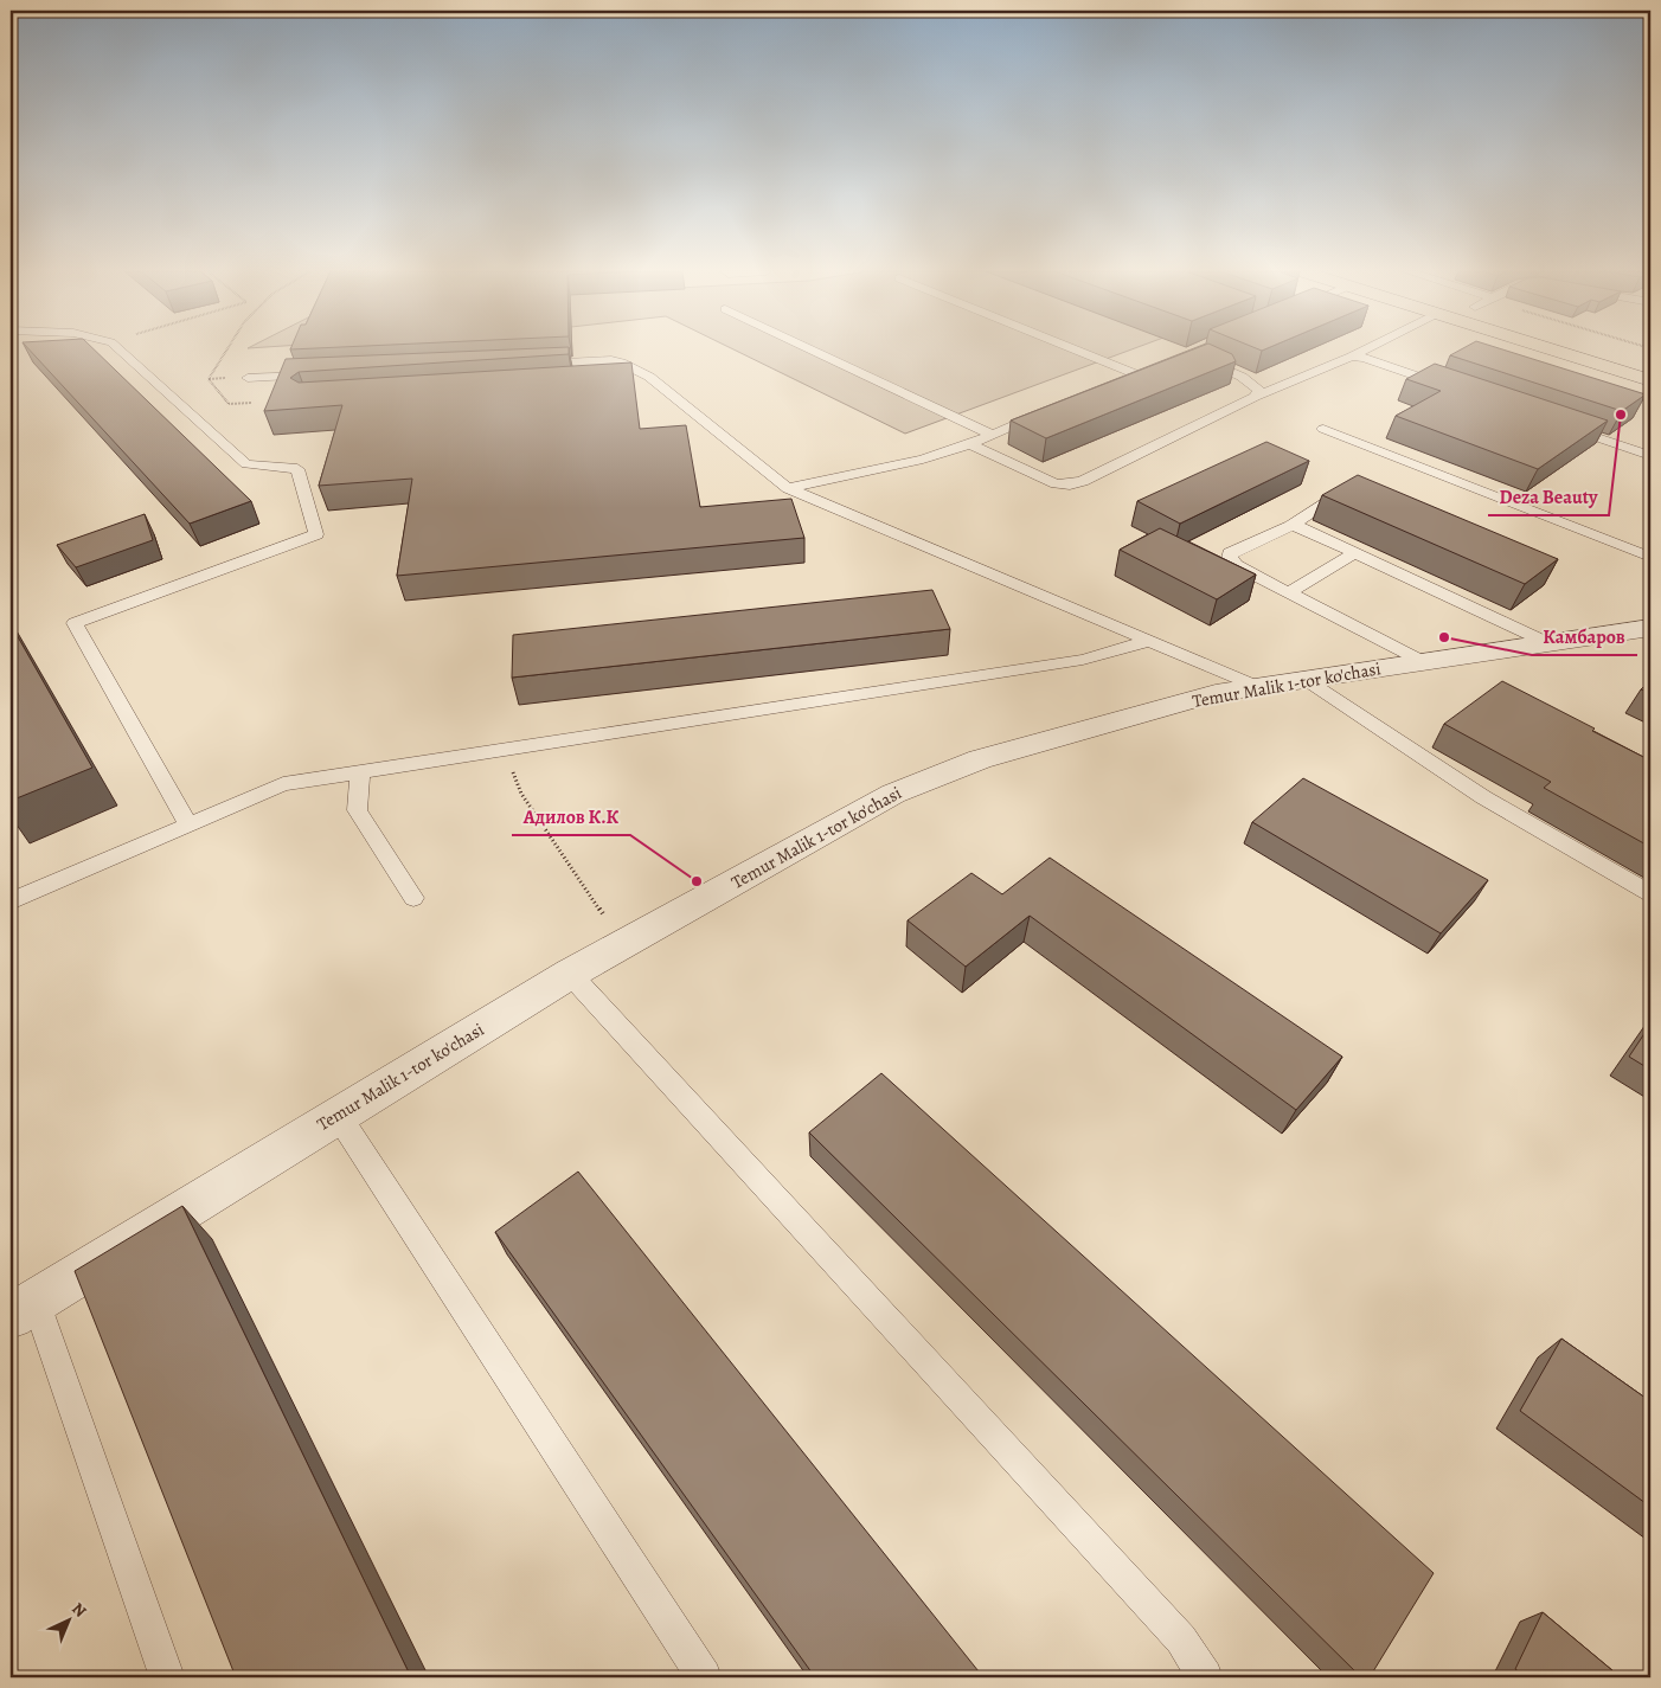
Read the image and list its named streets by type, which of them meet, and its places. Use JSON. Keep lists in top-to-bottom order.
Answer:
{
  "streets": {
    "street": ["Temur Malik 1-tor ko'chasi"]
  },
  "places": ["Deza Beauty", "Камбаров", "Адилов К.К"],
  "north": "top right"
}
